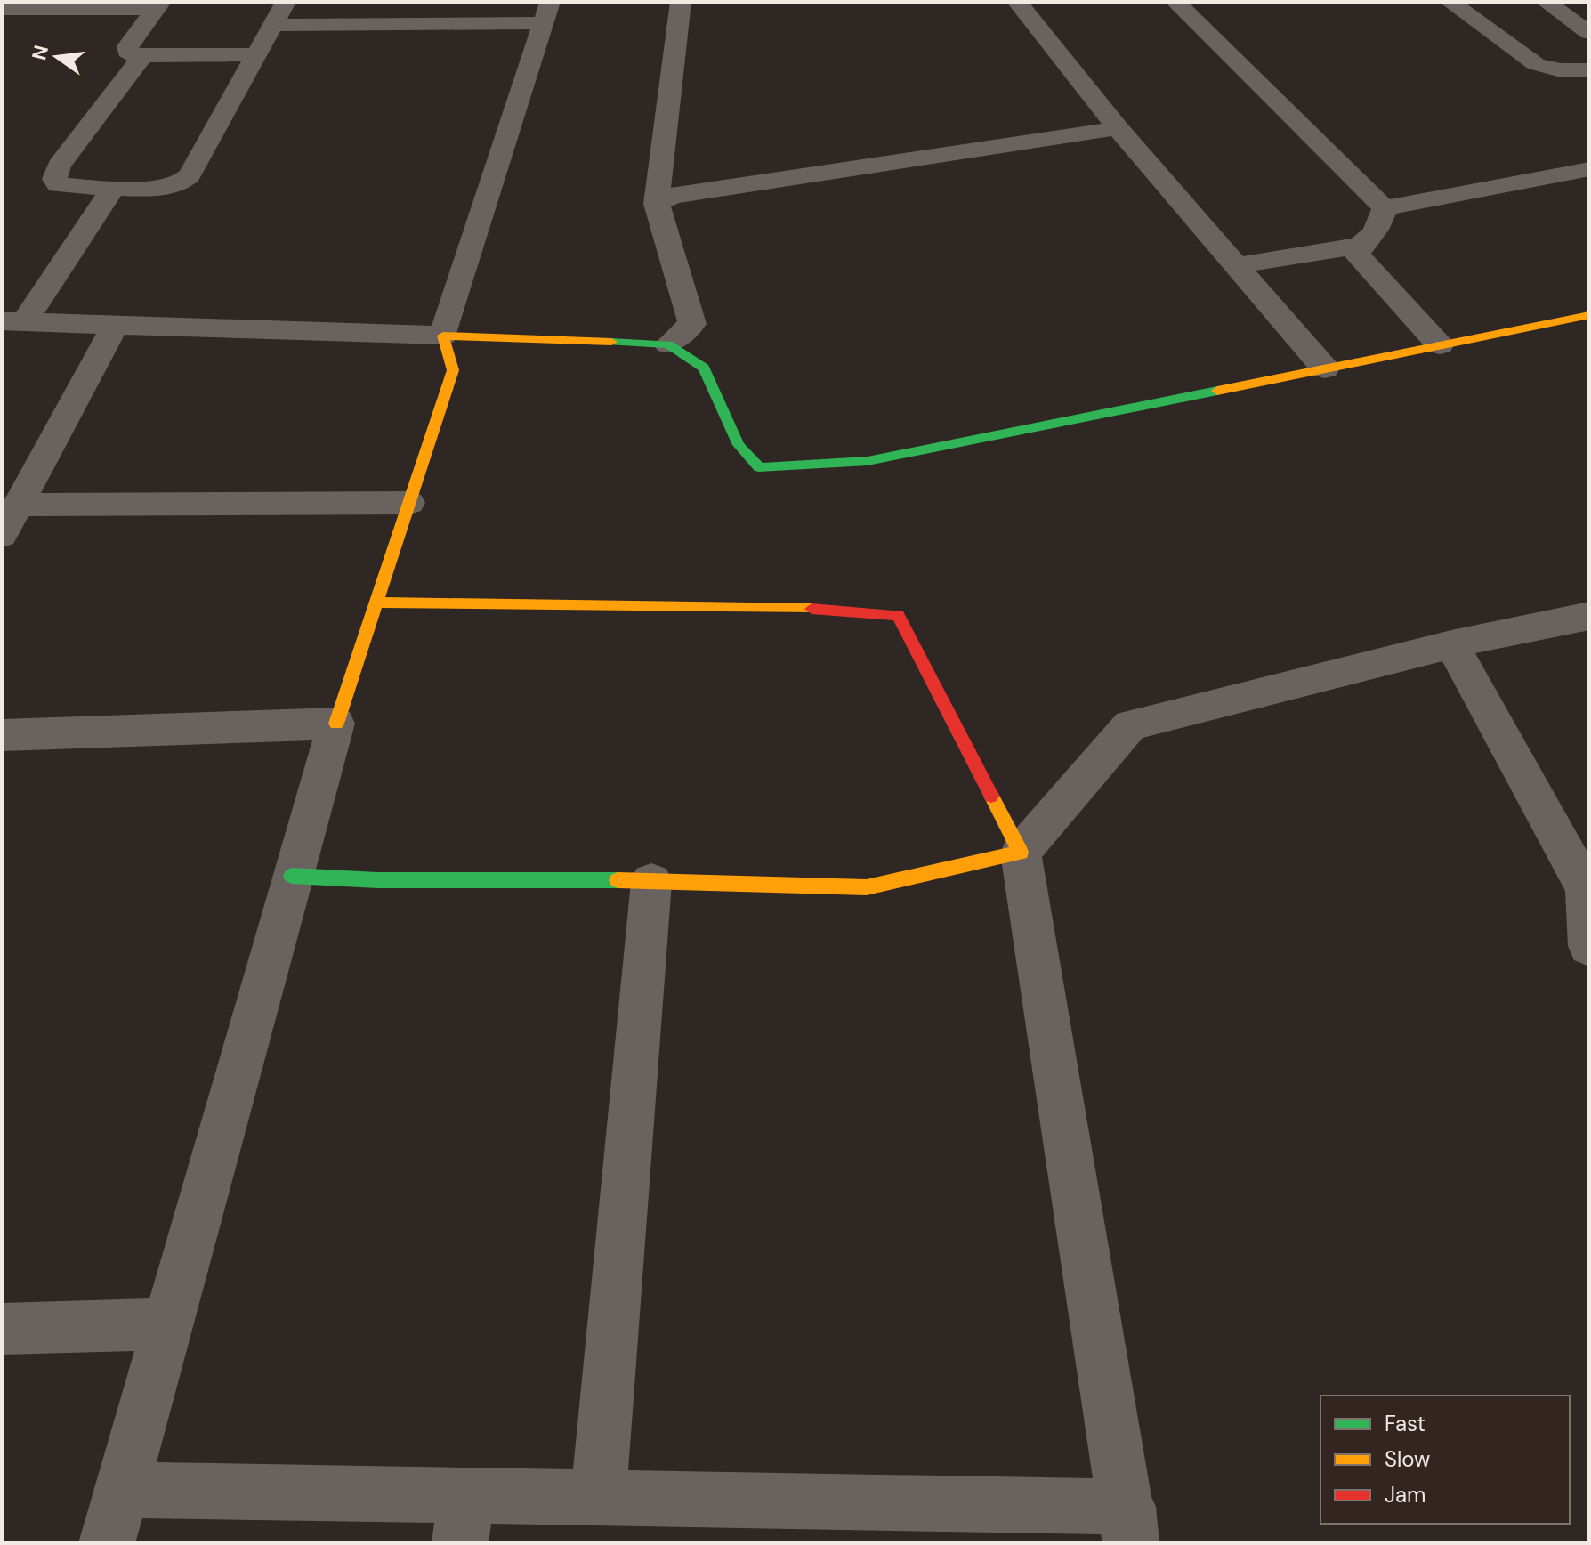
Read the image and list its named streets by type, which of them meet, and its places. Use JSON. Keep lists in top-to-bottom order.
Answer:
{
  "legend": ["Fast", "Slow", "Jam"],
  "north": "left"
}
